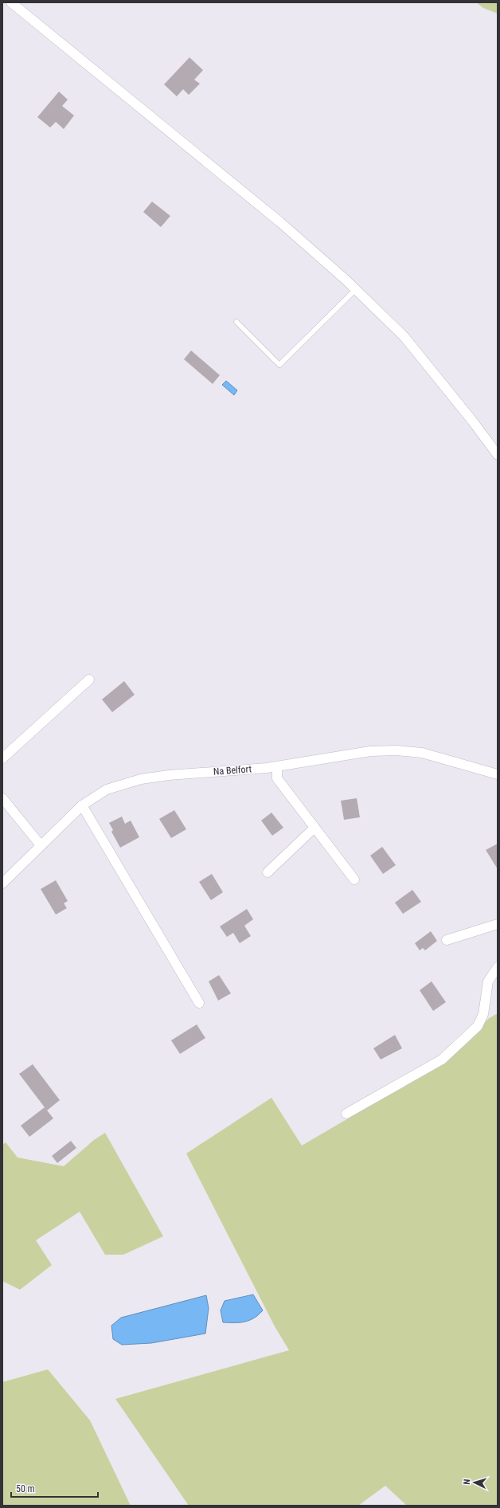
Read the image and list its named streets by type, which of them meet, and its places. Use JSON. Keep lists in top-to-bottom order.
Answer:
{
  "streets": {
    "street": ["Na Belfort"]
  },
  "scale_bar": "50 m",
  "north": "left"
}
